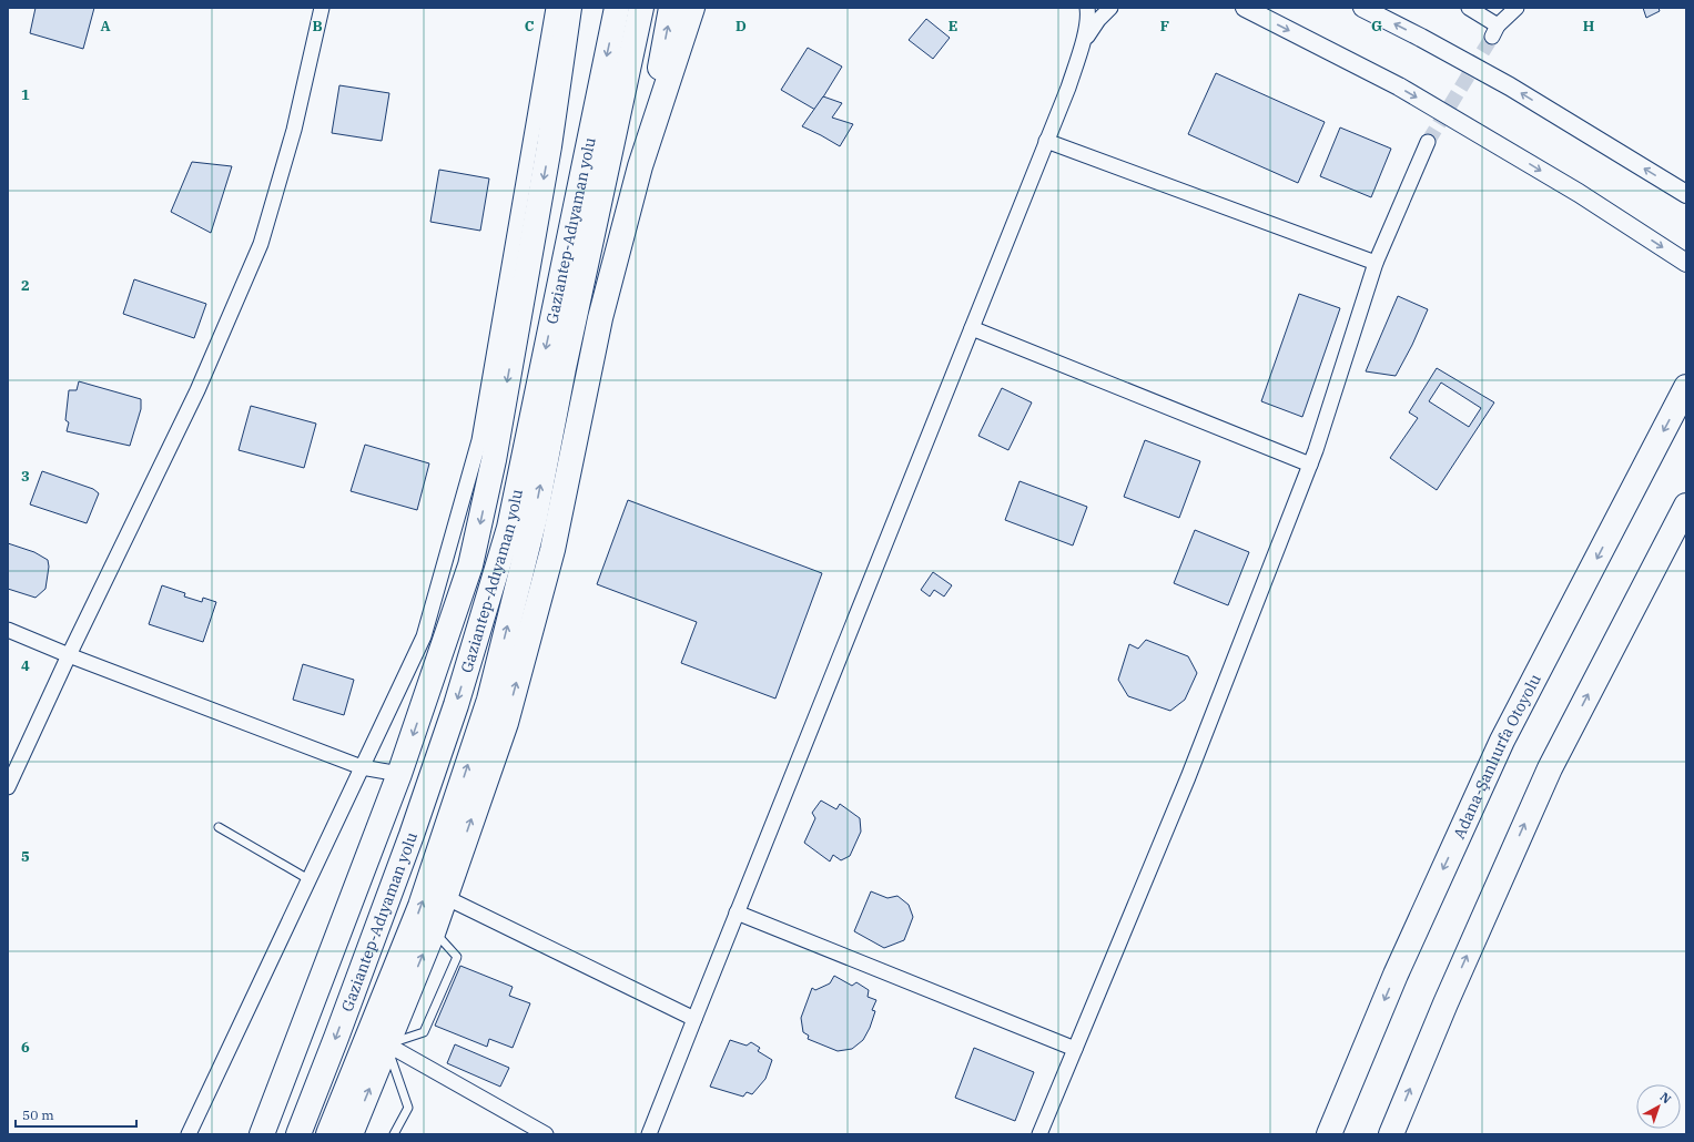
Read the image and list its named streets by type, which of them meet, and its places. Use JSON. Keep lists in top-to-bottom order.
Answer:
{
  "streets": {
    "highway": ["Gaziantep-Adıyaman yolu", "Adana-Şanlıurfa Otoyolu"]
  },
  "scale_bar": "50 m",
  "north": "top right",
  "grid": {
    "columns": [
      "A",
      "B",
      "C",
      "D",
      "E",
      "F",
      "G",
      "H"
    ],
    "rows": [
      "1",
      "2",
      "3",
      "4",
      "5",
      "6"
    ]
  }
}
